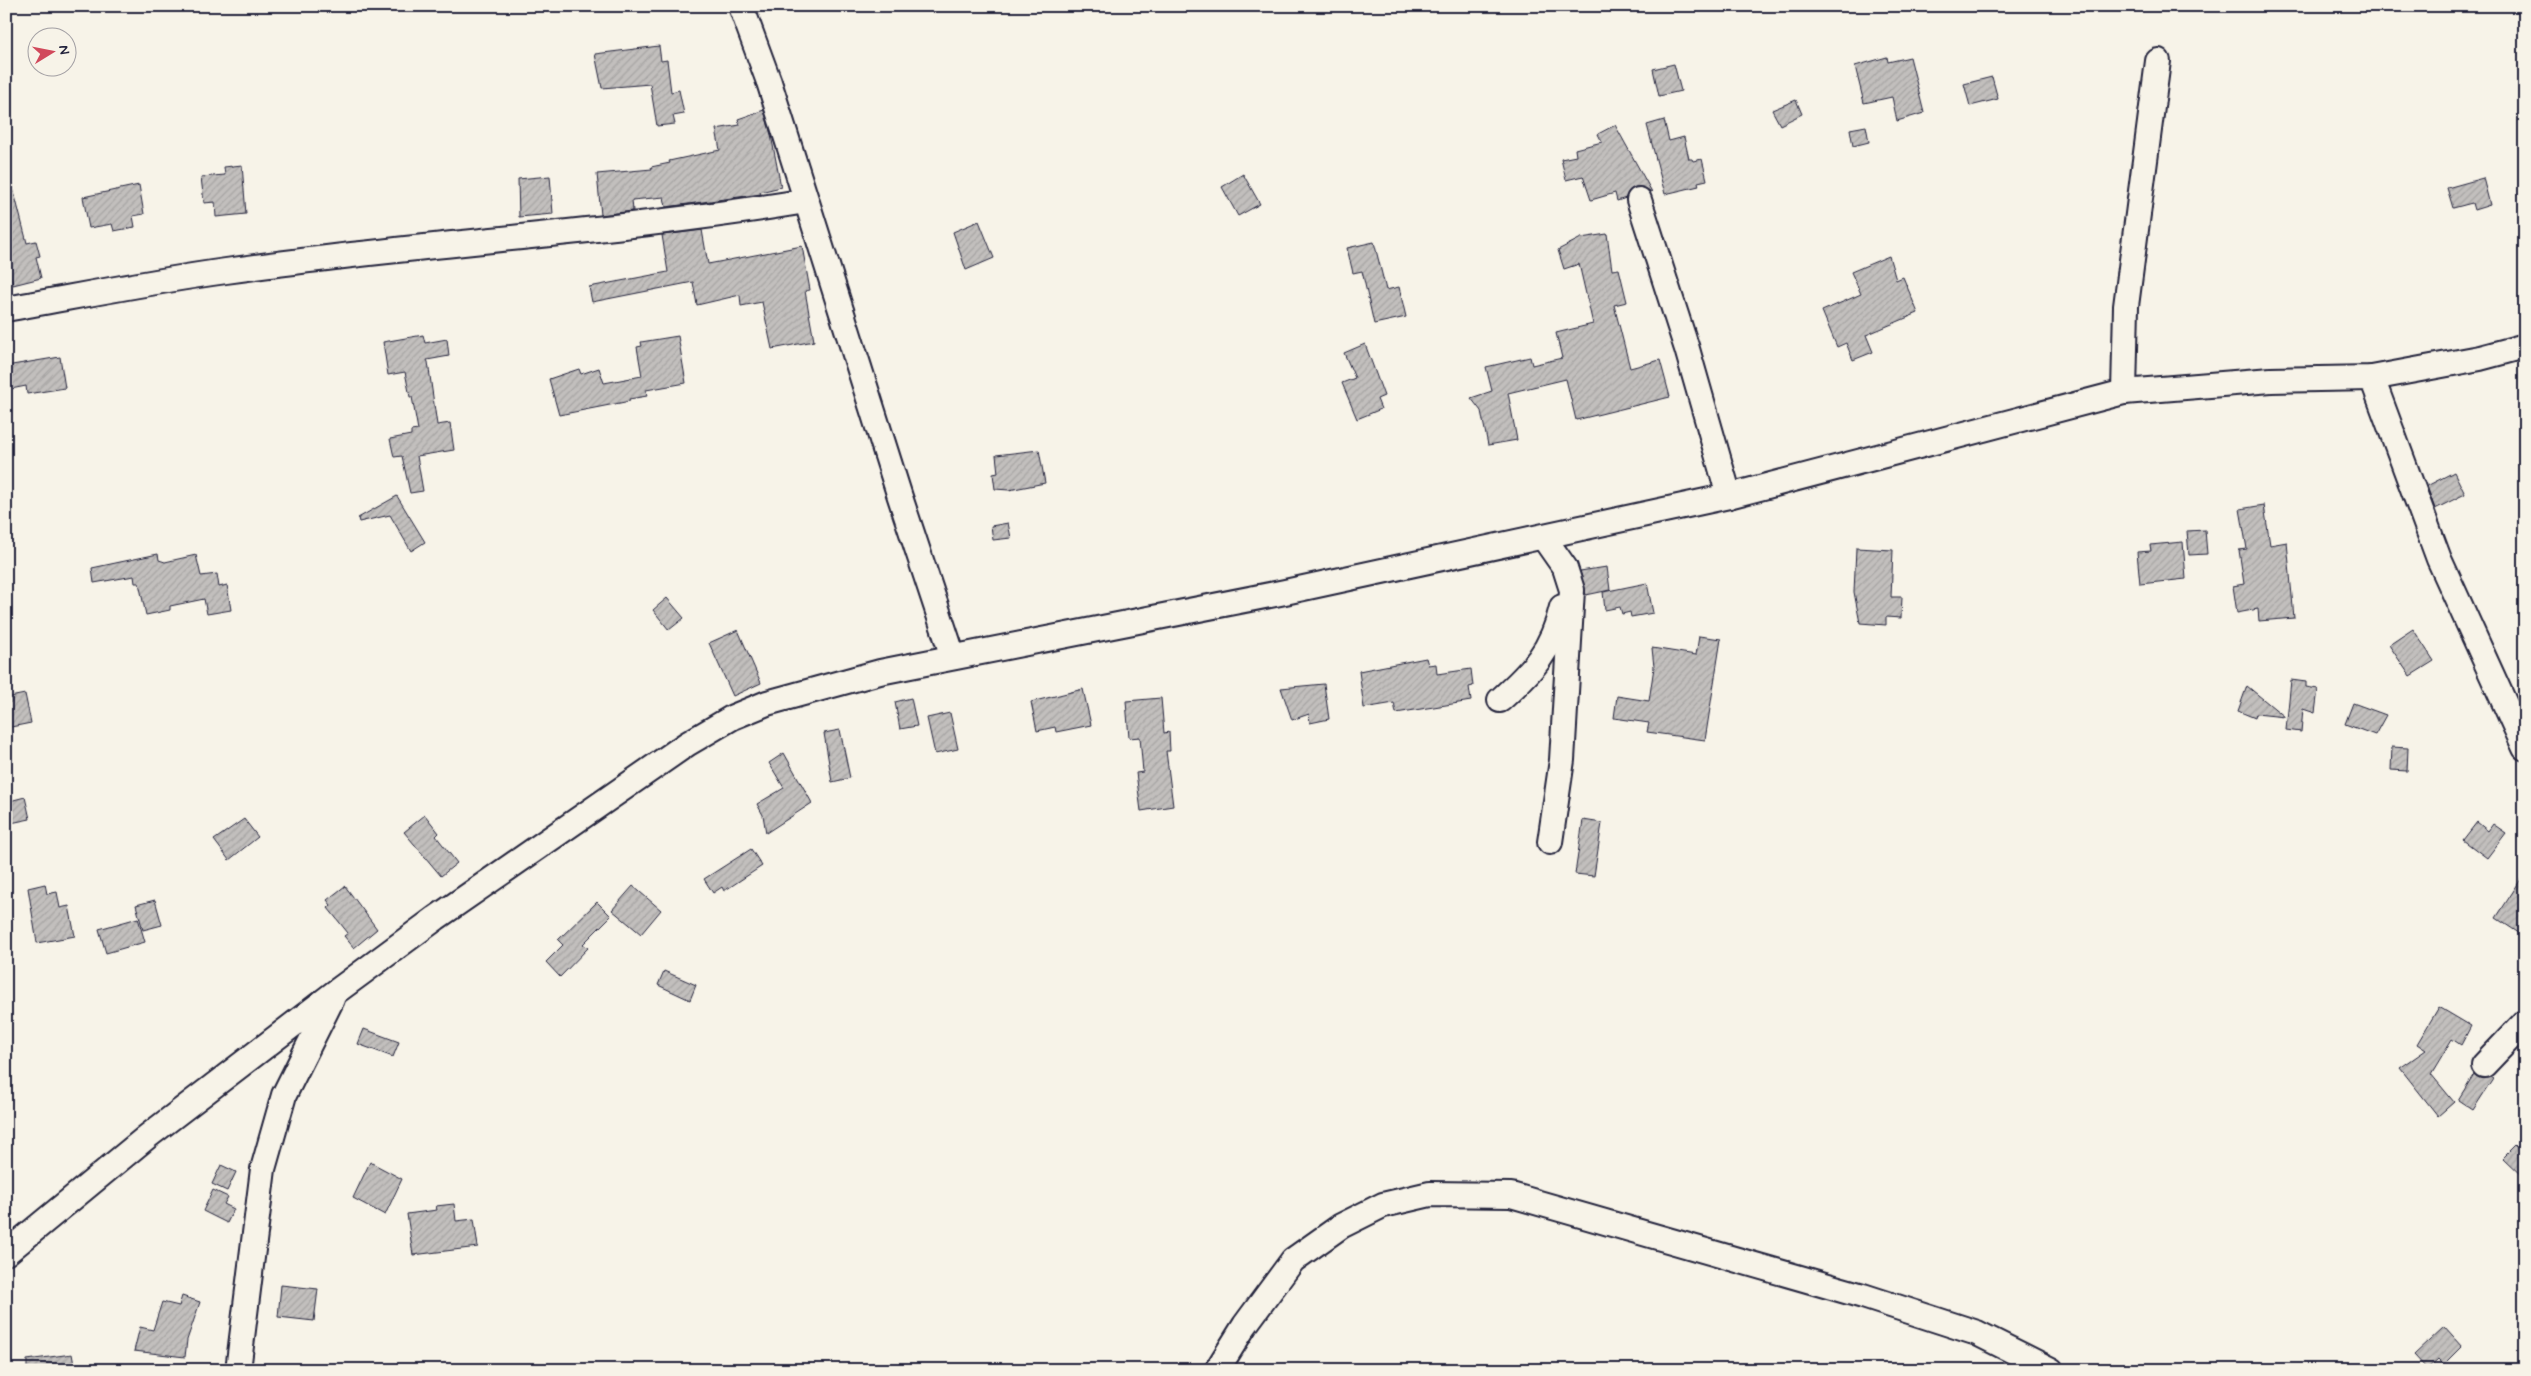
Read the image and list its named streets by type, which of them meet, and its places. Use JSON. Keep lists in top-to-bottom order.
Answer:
{
  "north": "right"
}
